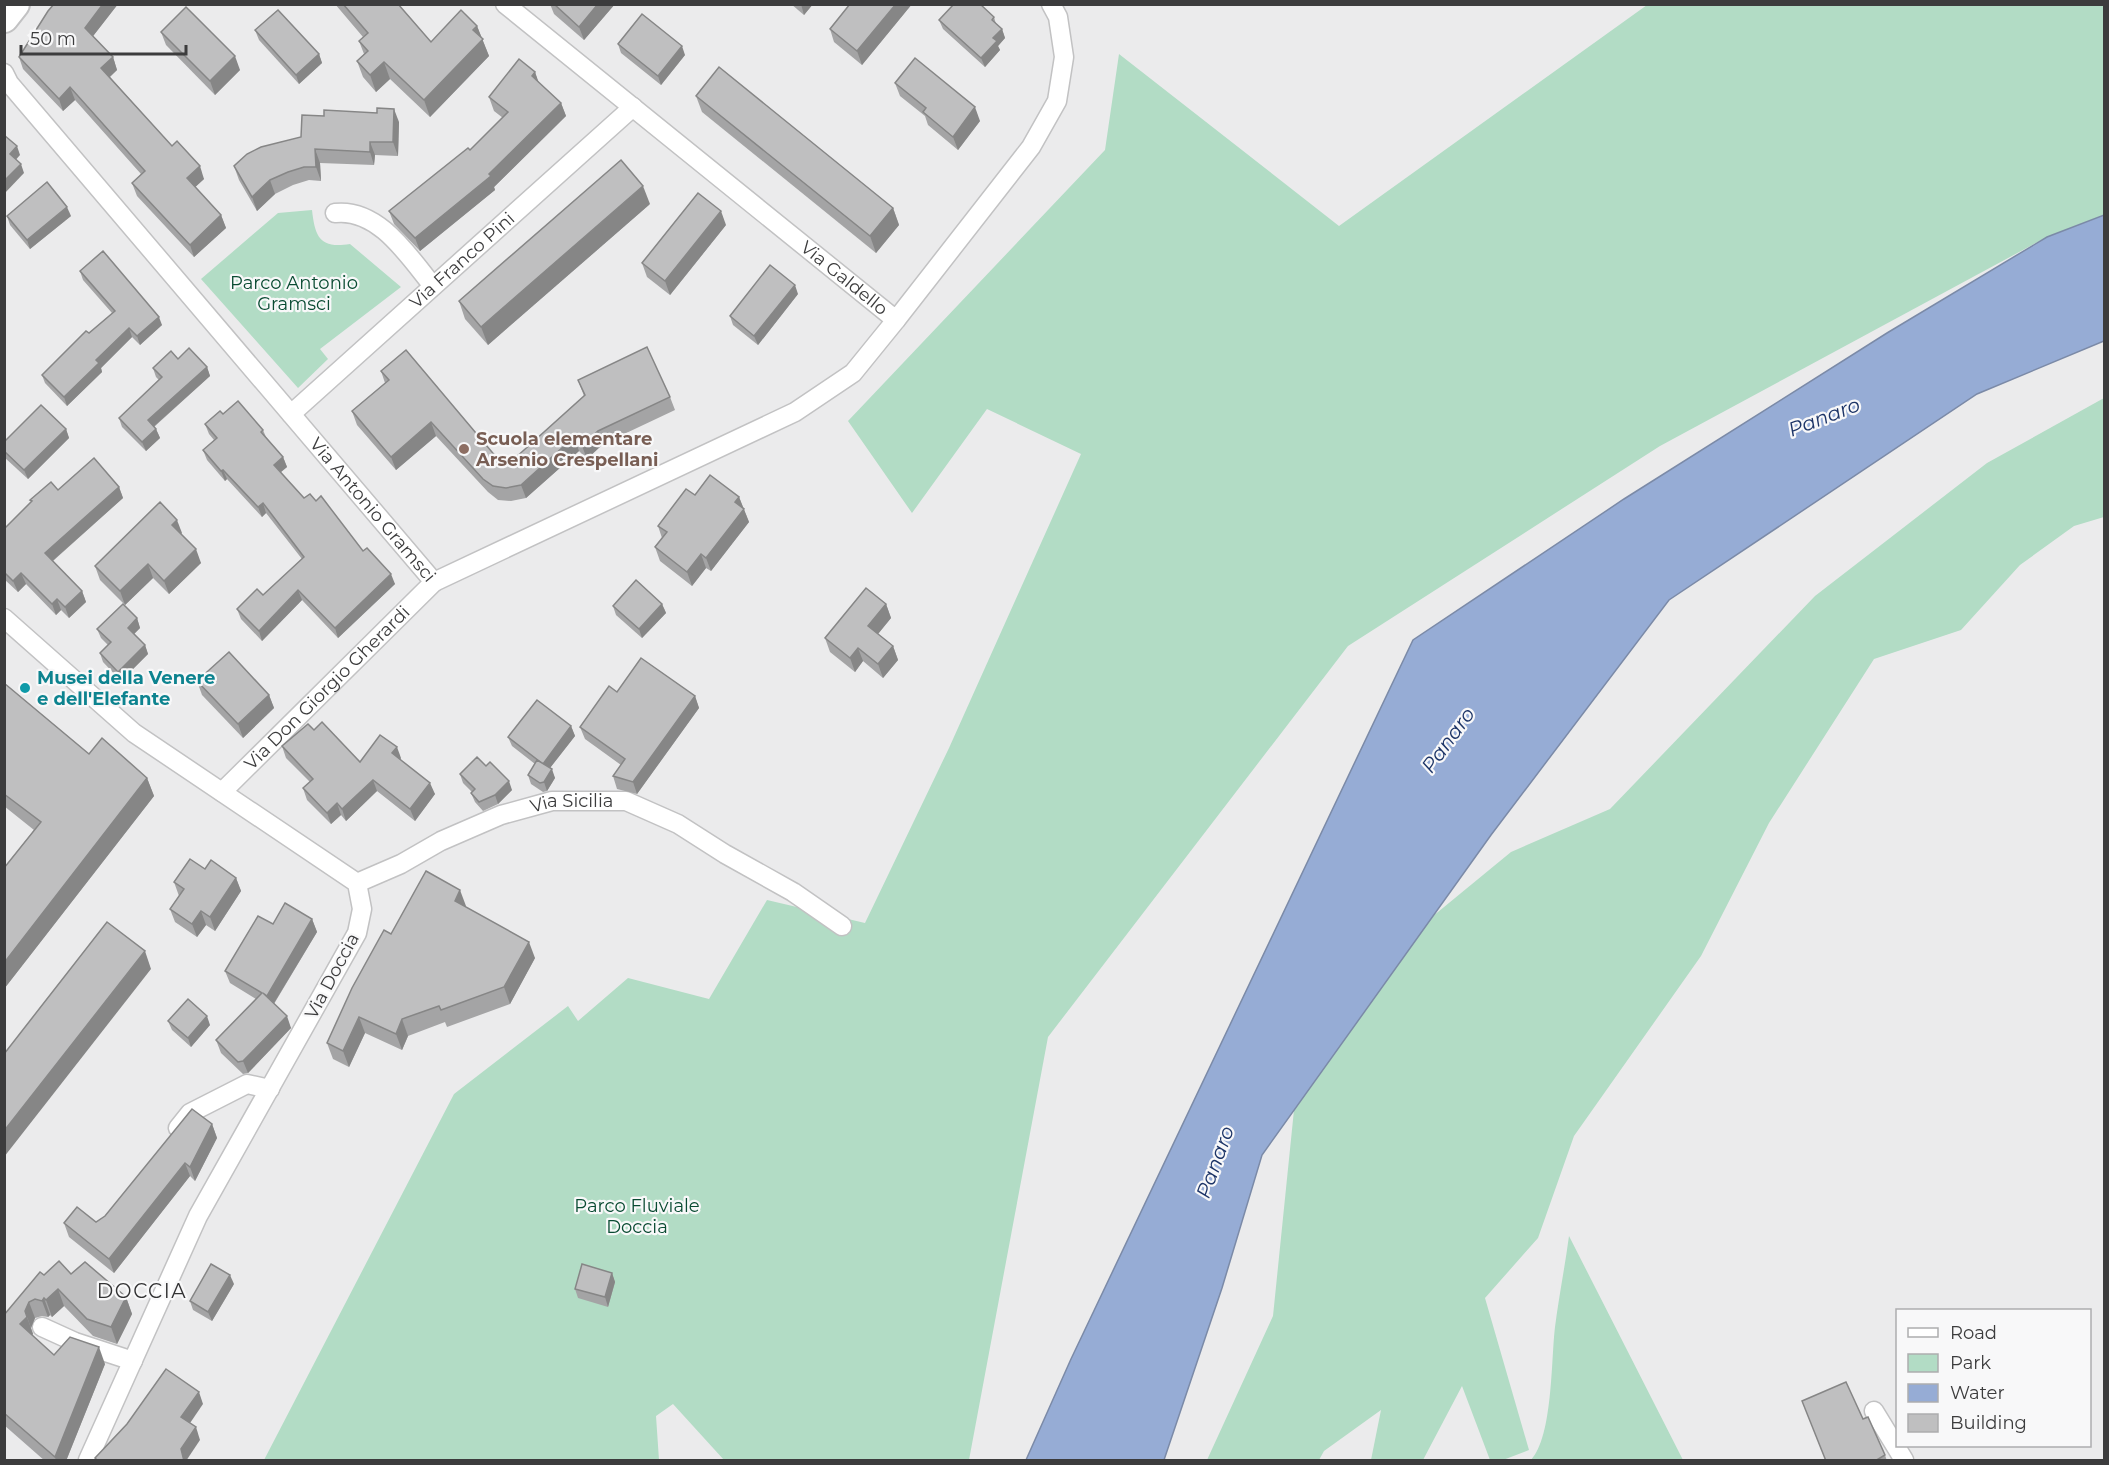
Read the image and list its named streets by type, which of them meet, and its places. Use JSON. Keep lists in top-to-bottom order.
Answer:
{
  "streets": {
    "street": [
      "Via Franco Pini",
      "Via Galdello",
      "Via Antonio Gramsci",
      "Via Don Giorgio Gherardi",
      "Via Sicilia",
      "Via Doccia"
    ]
  },
  "crossings": [
    ["Via Franco Pini", "Via Galdello"],
    ["Via Franco Pini", "Via Antonio Gramsci"],
    ["Via Galdello", "Via Antonio Gramsci"],
    ["Via Antonio Gramsci", "Via Don Giorgio Gherardi"],
    ["Via Sicilia", "Via Doccia"]
  ],
  "districts": ["DOCCIA"],
  "water": ["Panaro"],
  "parks": ["Parco Antonio Gramsci", "Parco Fluviale Doccia"],
  "places": ["Scuola elementare Arsenio Crespellani", "Musei della Venere e dell'Elefante"],
  "legend": [
    "Road",
    "Park",
    "Water",
    "Building"
  ],
  "scale_bar": "50 m"
}
